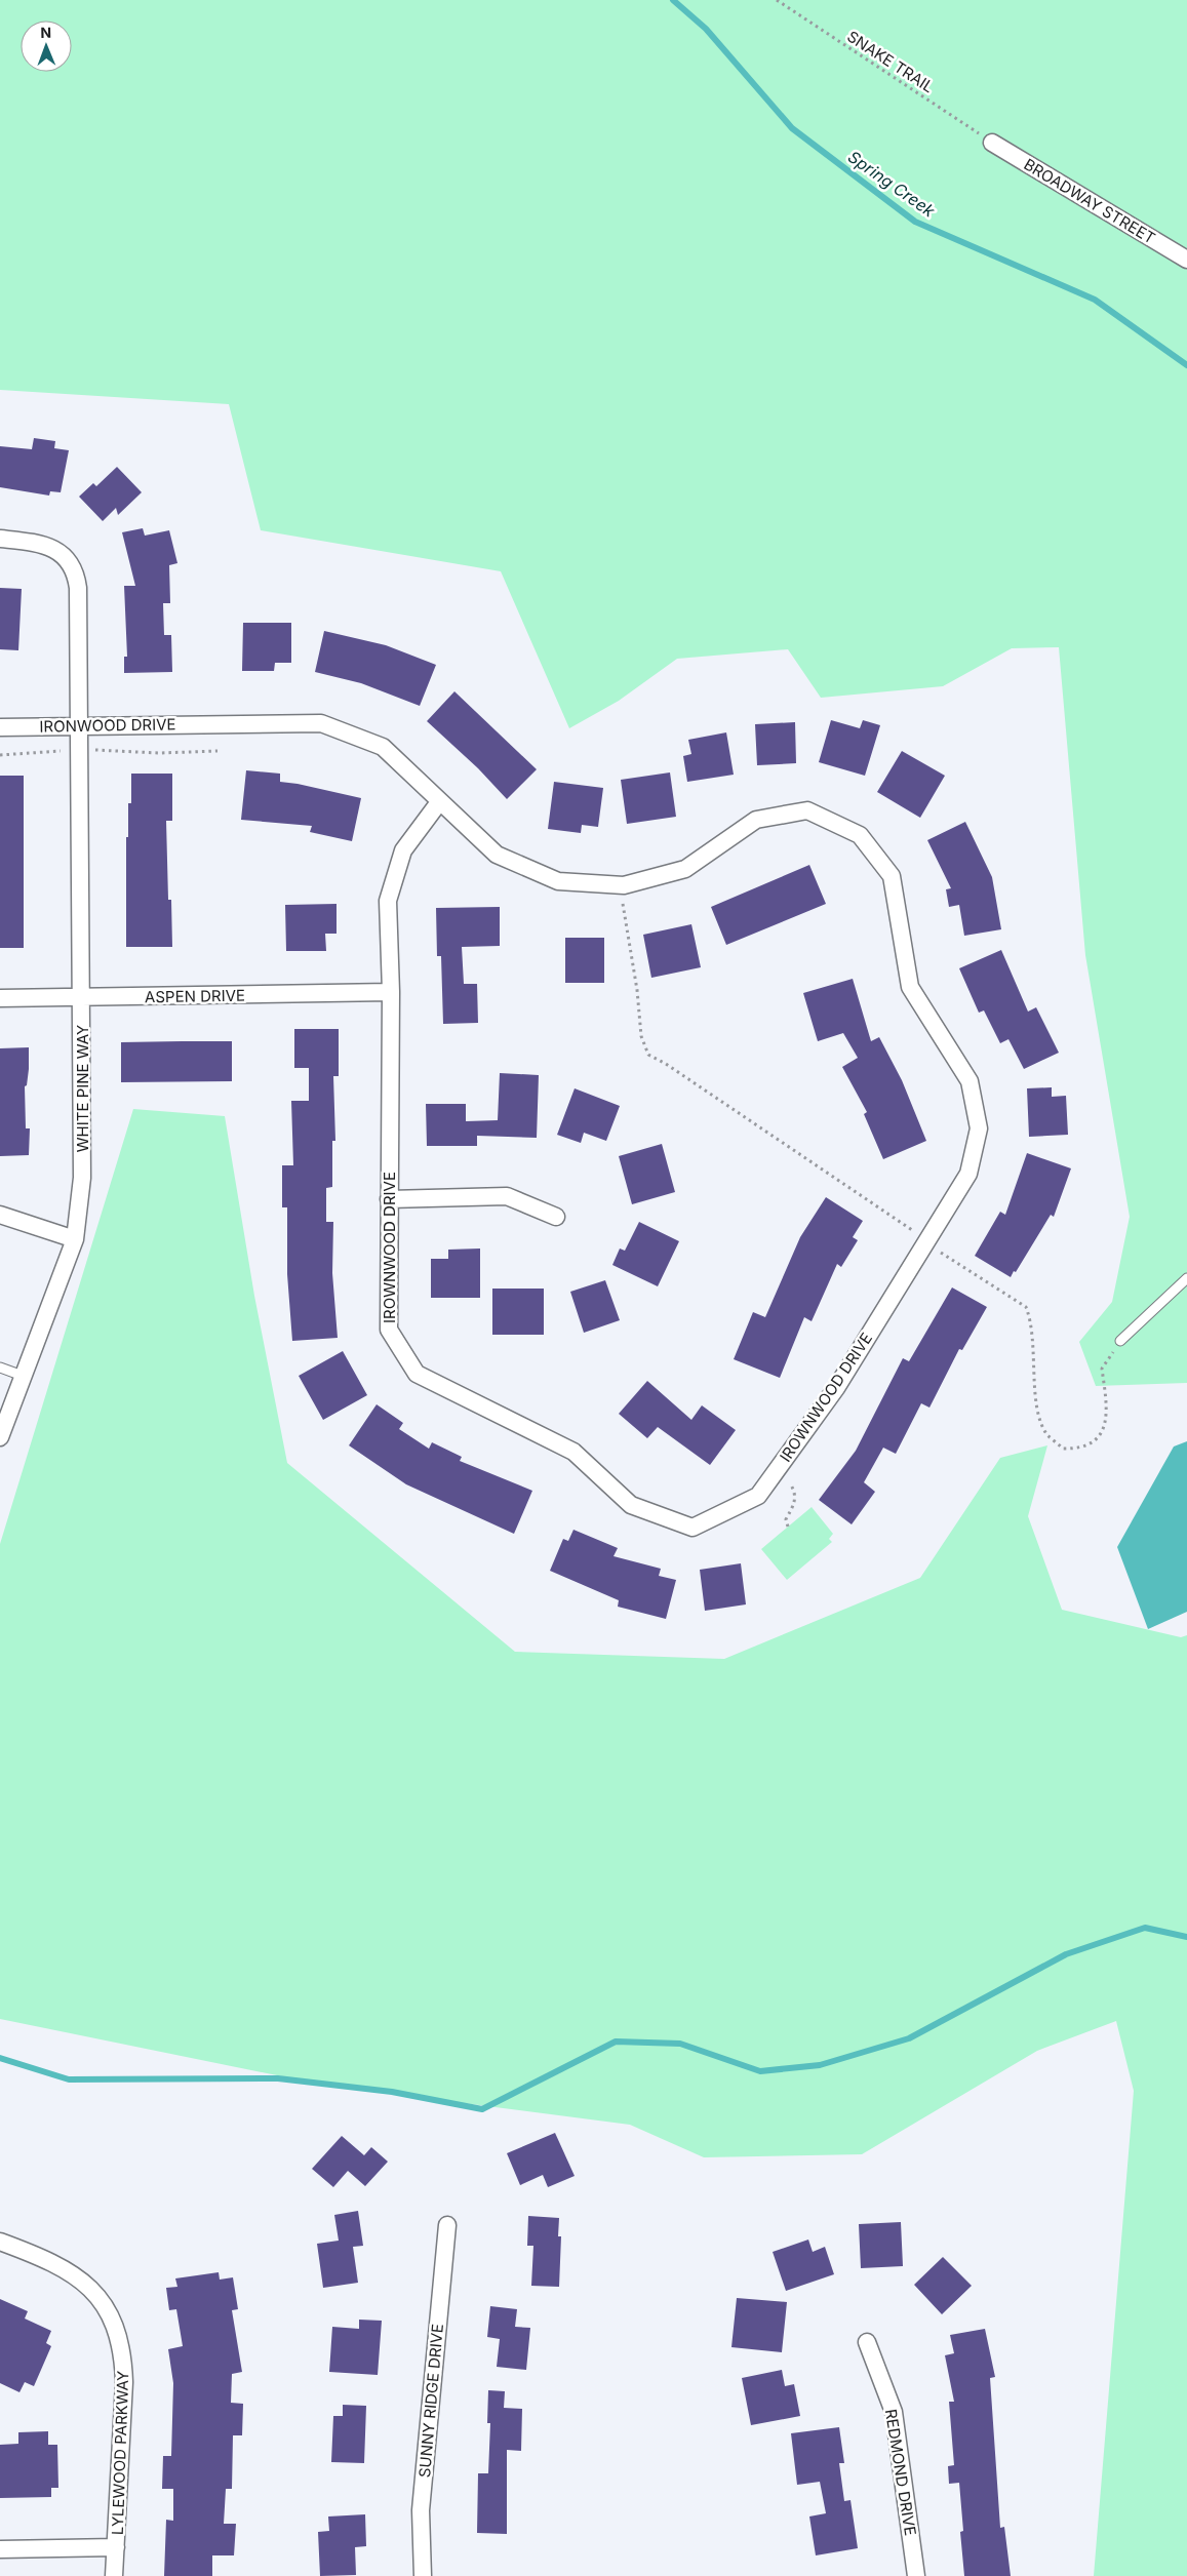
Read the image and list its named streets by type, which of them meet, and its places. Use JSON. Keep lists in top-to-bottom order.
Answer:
{
  "streets": {
    "street": [
      "BROADWAY STREET",
      "IRONWOOD DRIVE",
      "ASPEN DRIVE",
      "WHITE PINE WAY",
      "IROWNWOOD DRIVE",
      "SUNNY RIDGE DRIVE",
      "LYLEWOOD PARKWAY",
      "REDMOND DRIVE"
    ],
    "path": ["SNAKE TRAIL"]
  },
  "crossings": [
    ["SNAKE TRAIL", "BROADWAY STREET"],
    ["IRONWOOD DRIVE", "WHITE PINE WAY"],
    ["IRONWOOD DRIVE", "IROWNWOOD DRIVE"],
    ["ASPEN DRIVE", "WHITE PINE WAY"],
    ["ASPEN DRIVE", "IROWNWOOD DRIVE"]
  ],
  "water": ["Spring Creek"],
  "north": "top"
}
